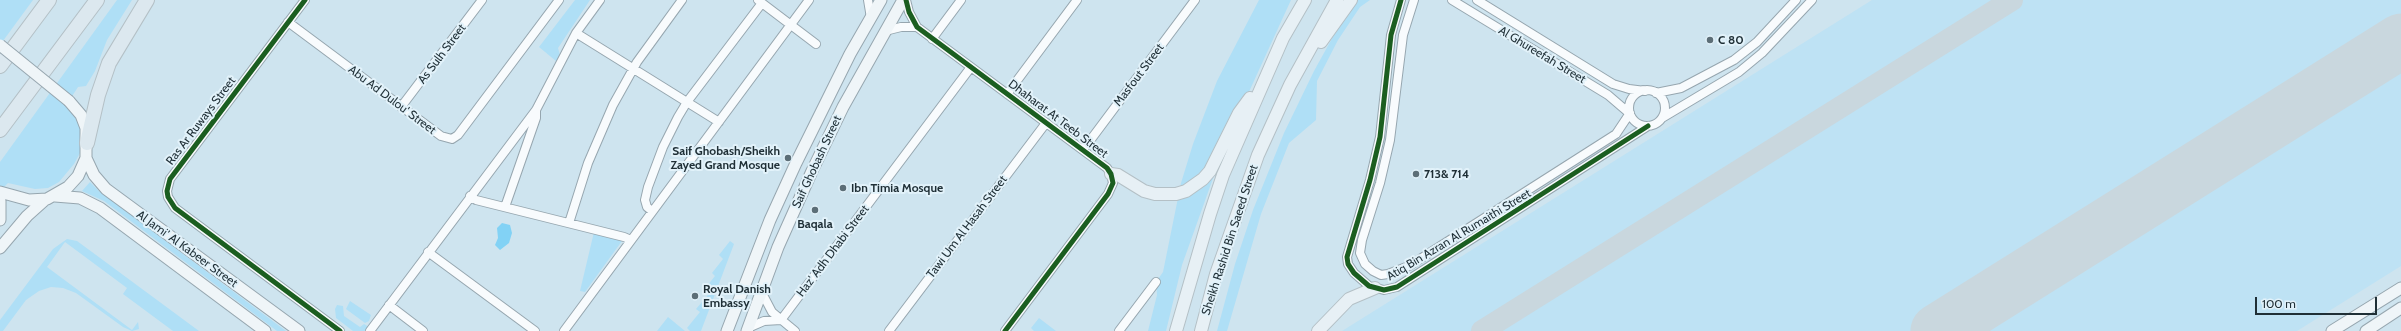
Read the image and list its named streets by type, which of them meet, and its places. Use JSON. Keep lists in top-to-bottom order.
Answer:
{
  "streets": {
    "main road": ["Sheikh Rashid Bin Saeed Street"],
    "street": [
      "As Sulh Street",
      "Al Ghureefah Street",
      "Masfout Street",
      "Abu Ad Dulou' Street",
      "Dhaharat At Teeb Street",
      "Ras Ar Ruways Street",
      "Saif Ghobash Street",
      "Tawi Um Al Hasah Street",
      "Atiq Bin Azran Al Rumaithi Street",
      "Al Jami' Al Kabeer Street",
      "Haz' Adh Dhabi Street"
    ]
  },
  "crossings": [
    ["As Sulh Street", "Abu Ad Dulou' Street"],
    ["Al Ghureefah Street", "Atiq Bin Azran Al Rumaithi Street"],
    ["Masfout Street", "Dhaharat At Teeb Street"],
    ["Abu Ad Dulou' Street", "Ras Ar Ruways Street"],
    ["Dhaharat At Teeb Street", "Tawi Um Al Hasah Street"],
    ["Dhaharat At Teeb Street", "Haz' Adh Dhabi Street"]
  ],
  "places": [
    "C 80",
    "Saif Ghobash/Sheikh Zayed Grand Mosque",
    "713& 714",
    "Ibn Timia Mosque",
    "Baqala",
    "Royal Danish Embassy"
  ],
  "scale_bar": "100 m"
}
